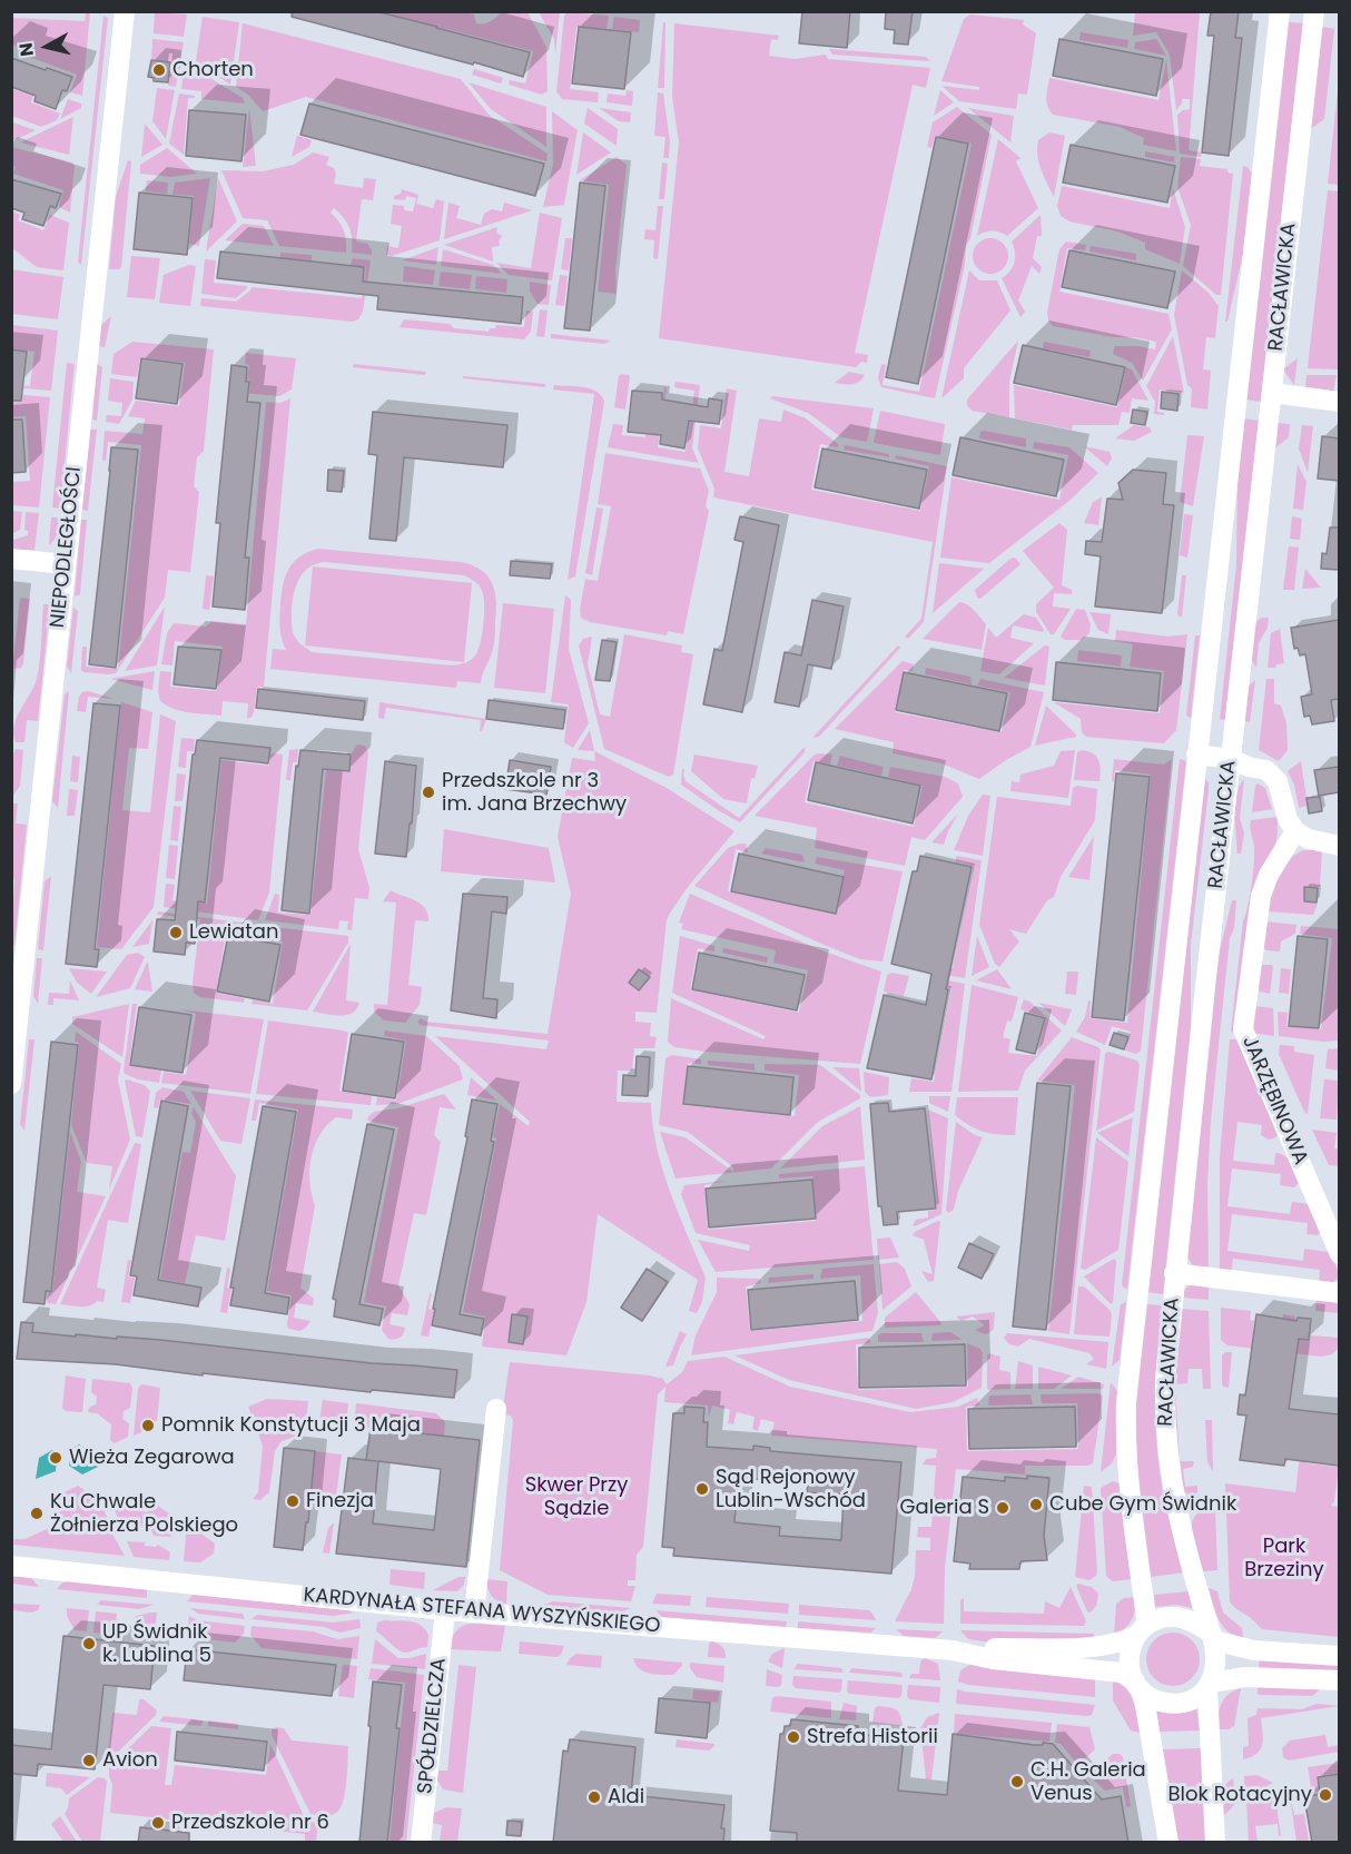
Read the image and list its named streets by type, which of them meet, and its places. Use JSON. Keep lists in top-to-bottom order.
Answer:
{
  "streets": {
    "street": [
      "RACŁAWICKA",
      "NIEPODLEGŁOŚCI",
      "JARZĘBINOWA",
      "KARDYNAŁA STEFANA WYSZYŃSKIEGO",
      "SPÓŁDZIELCZA"
    ]
  },
  "crossings": [
    ["RACŁAWICKA", "KARDYNAŁA STEFANA WYSZYŃSKIEGO"],
    ["KARDYNAŁA STEFANA WYSZYŃSKIEGO", "SPÓŁDZIELCZA"]
  ],
  "parks": ["Skwer Przy Sądzie", "Park Brzeziny"],
  "places": [
    "Chorten",
    "Przedszkole nr 3 im. Jana Brzechwy",
    "Lewiatan",
    "Pomnik Konstytucji 3 Maja",
    "Wieża Zegarowa",
    "Sąd Rejonowy Lublin-Wschód",
    "Finezja",
    "Cube Gym Świdnik",
    "Galeria S",
    "Ku Chwale Żołnierza Polskiego",
    "UP Świdnik k. Lublina 5",
    "Strefa Historii",
    "Avion",
    "C.H. Galeria Venus",
    "Blok Rotacyjny",
    "Aldi",
    "Przedszkole nr 6"
  ],
  "north": "left"
}
